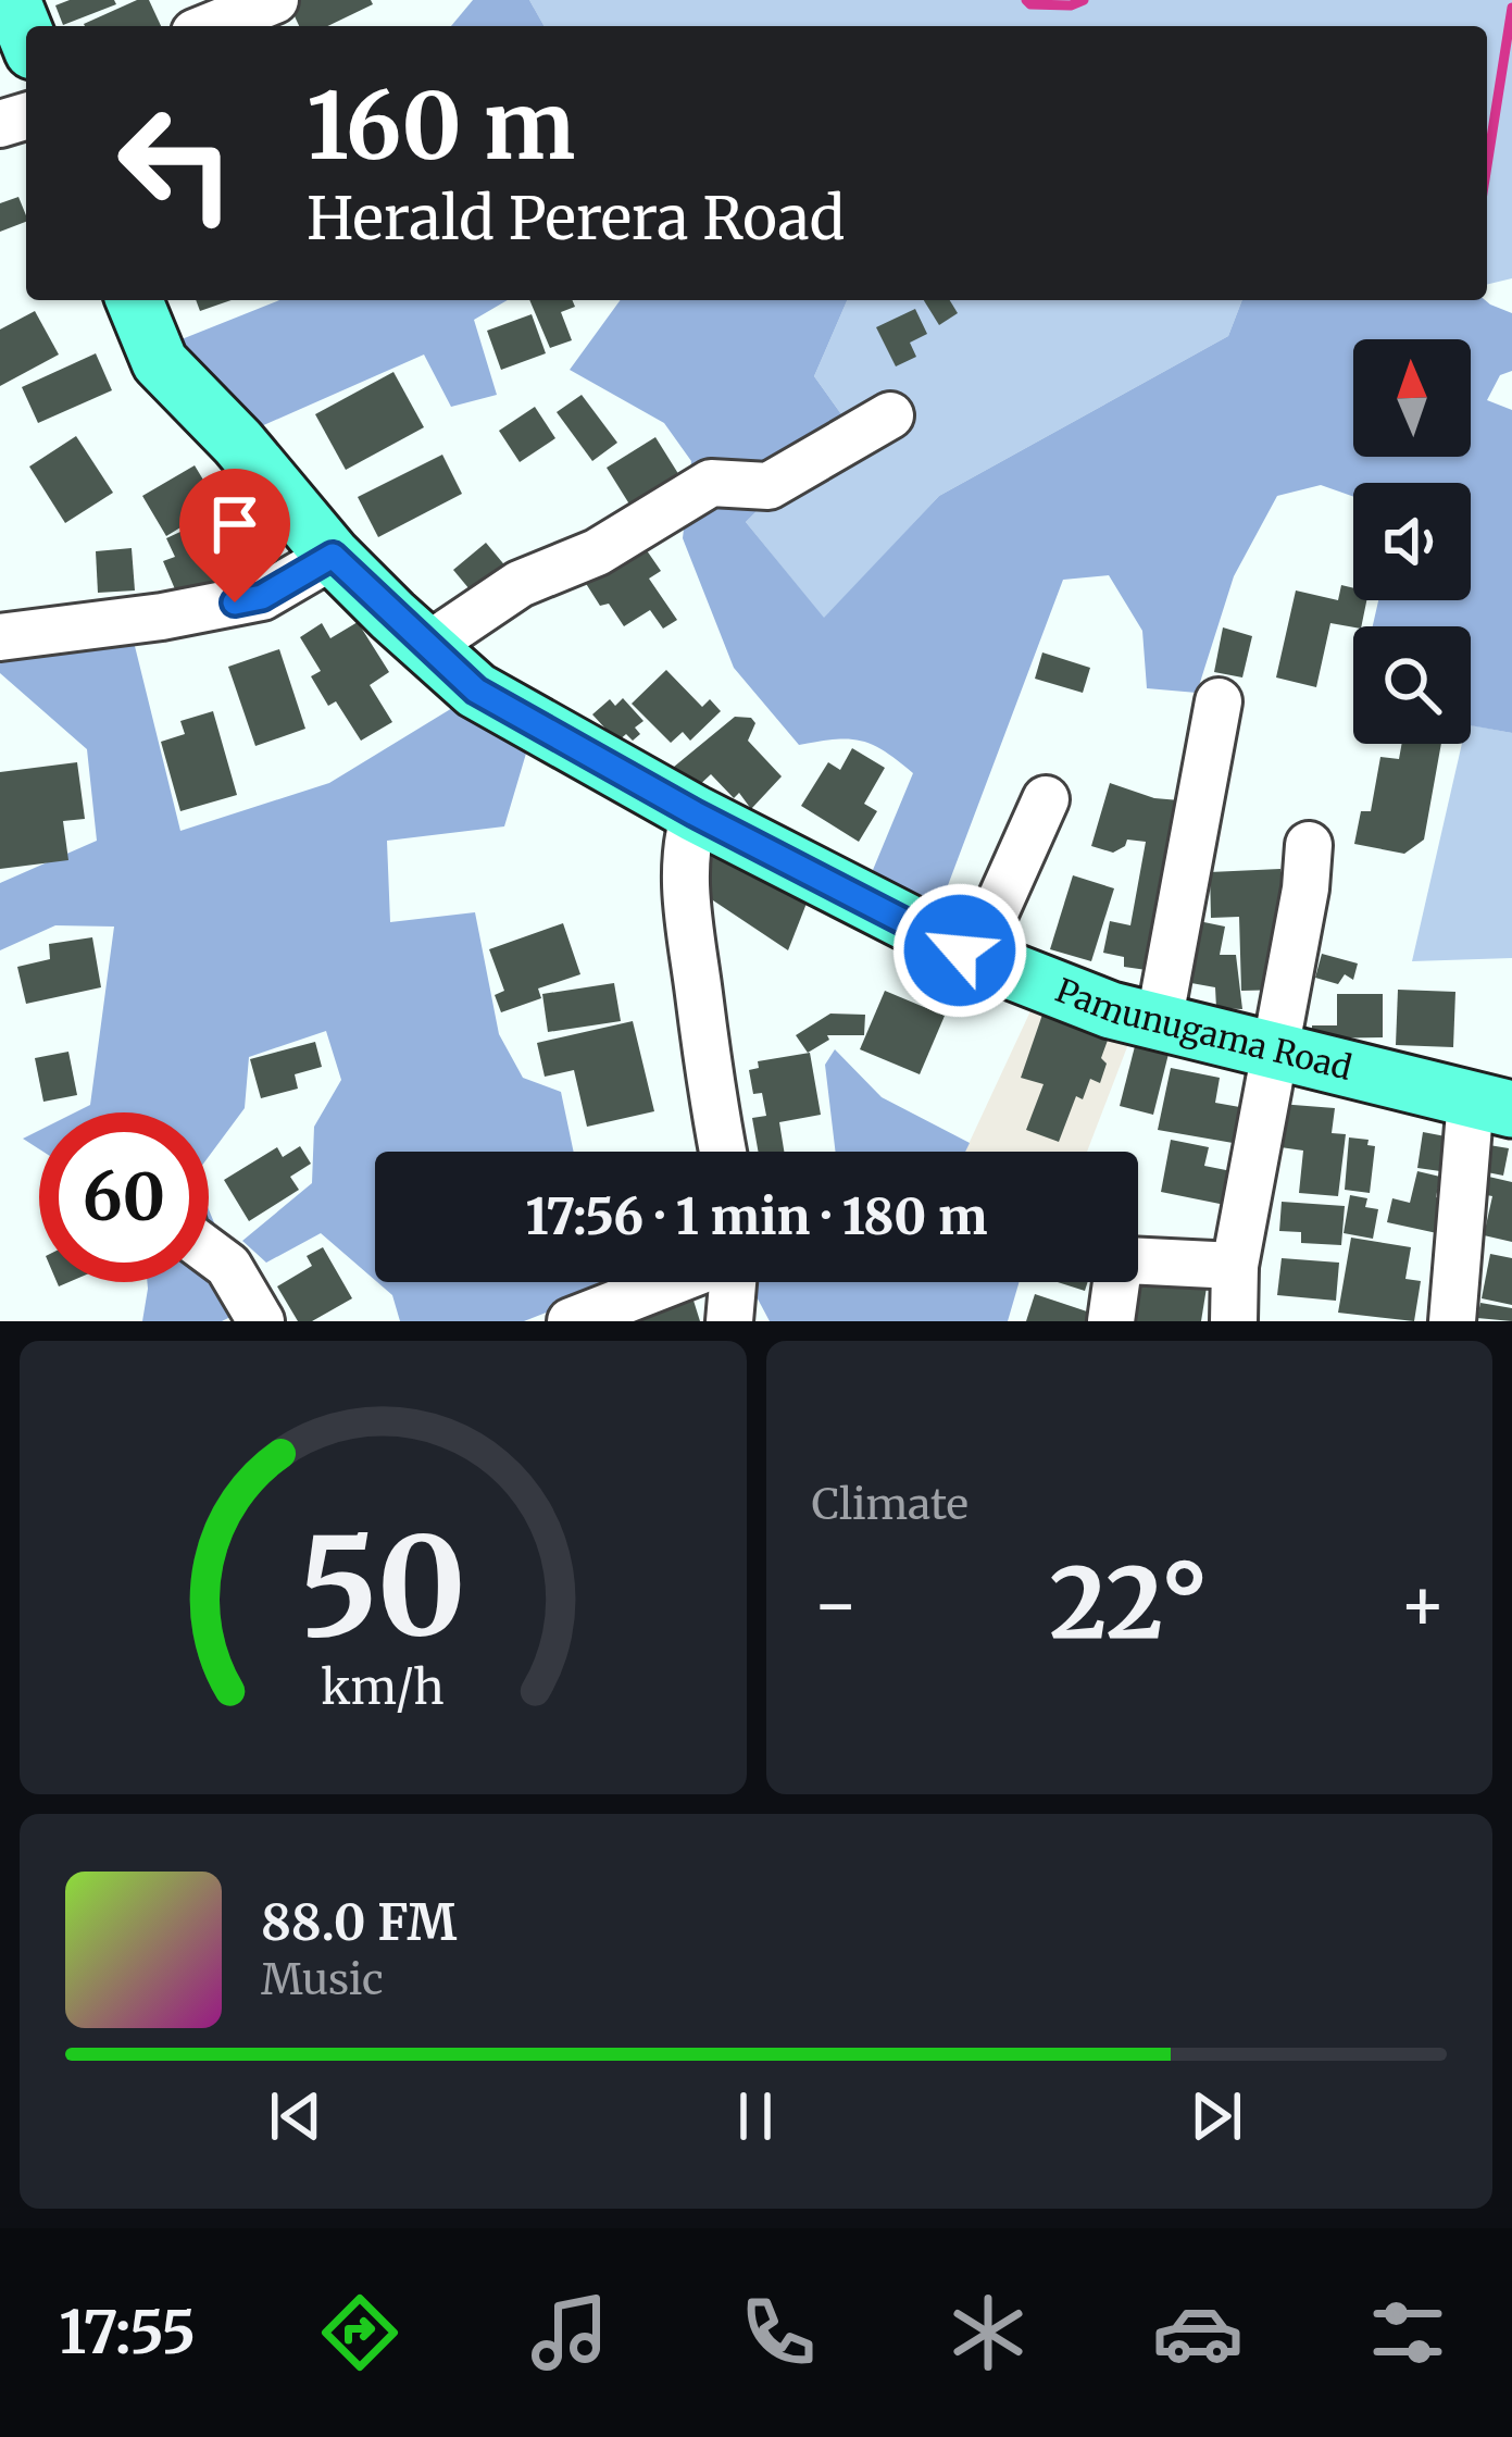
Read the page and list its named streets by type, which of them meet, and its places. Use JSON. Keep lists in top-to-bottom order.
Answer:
{
  "streets": {
    "main road": ["Pamunugama Road"]
  },
  "north": "top",
  "page": {
    "turn": ["160 m", "Herald Perera Road"],
    "limit": "60",
    "trip": "17:56 · 1 min · 180 m",
    "tile": "Climate",
    "heat": ["−", "22°", "+"],
    "song": ["88.0 FM", "Music"],
    "tabs": "17:55",
    "gauge": ["50", "km/h"]
  }
}
